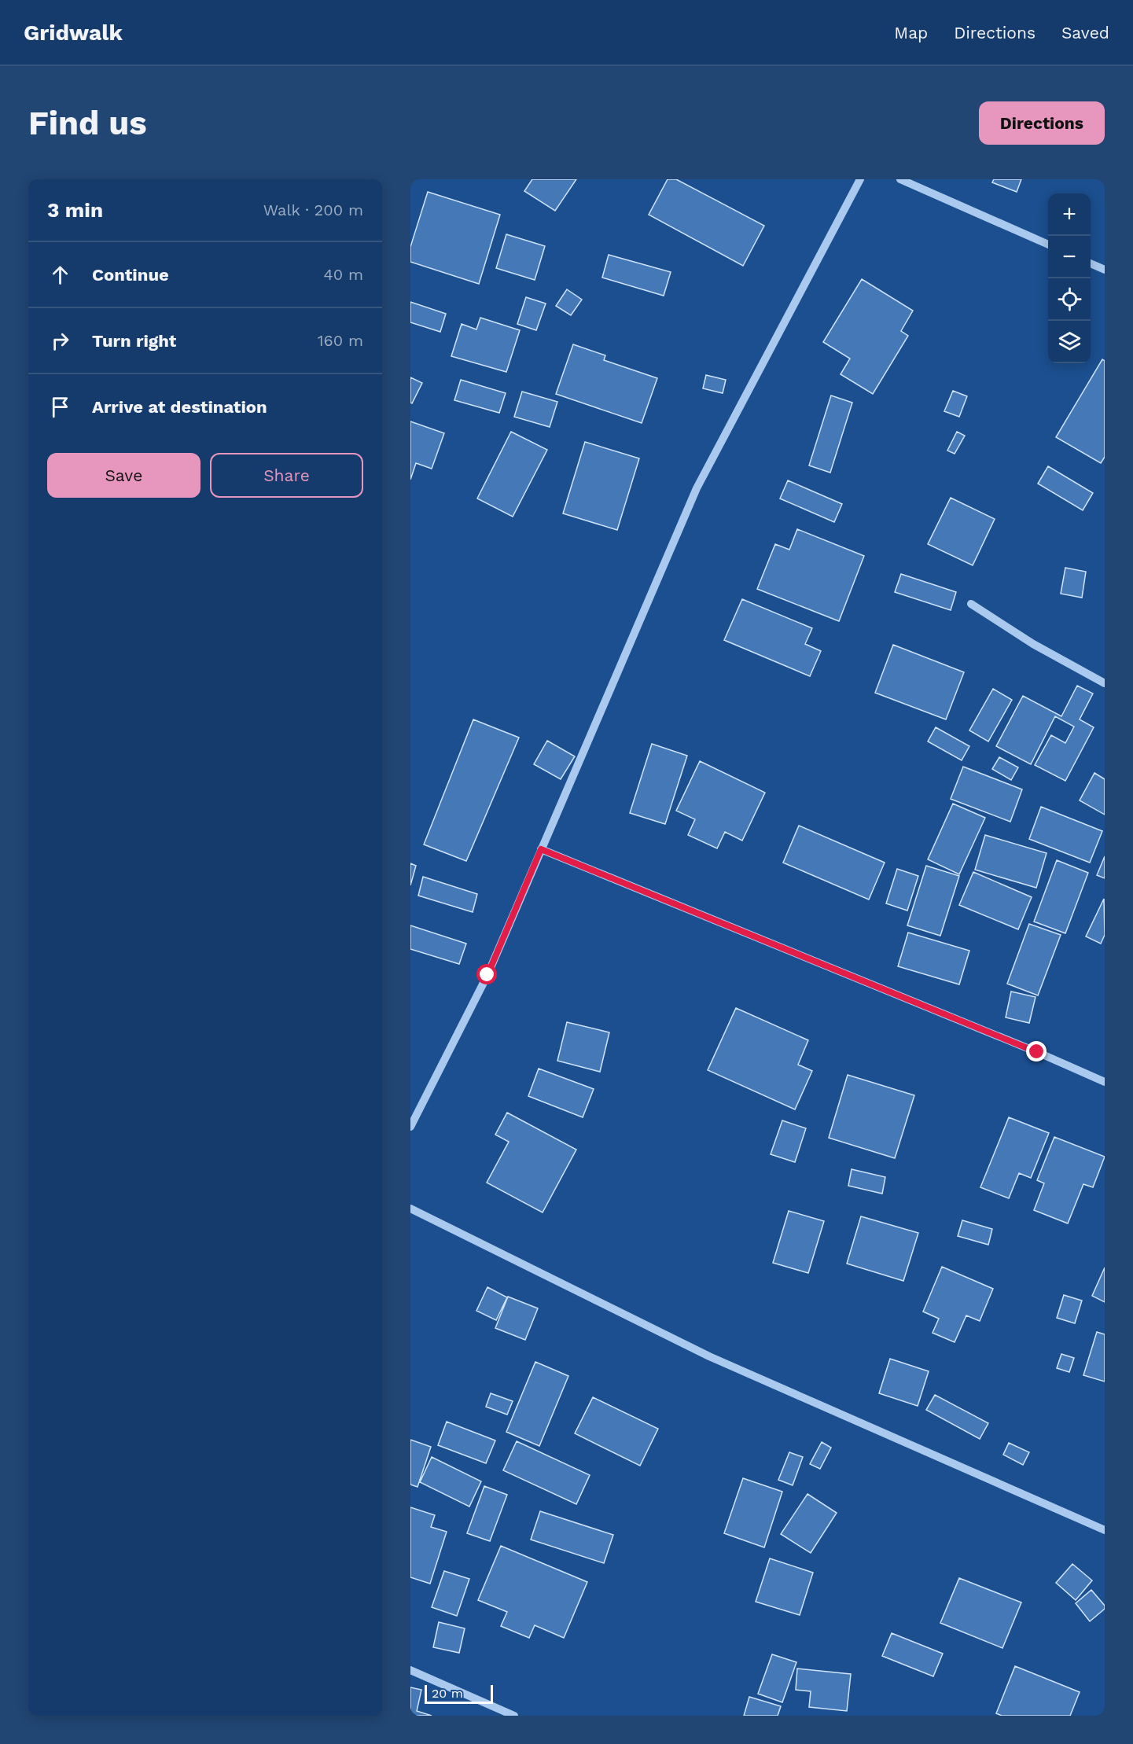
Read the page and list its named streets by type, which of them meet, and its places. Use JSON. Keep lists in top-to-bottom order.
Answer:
{
  "scale_bar": "20 m",
  "page": {
    "header": "Gridwalk",
    "nav": ["Map", "Directions", "Saved"],
    "buttons": [
      "Directions",
      ["Save", "Share"]
    ],
    "title": "Find us",
    "heading": ["3 min", "Walk · 200 m"],
    "map_buttons": ["+", "−"],
    "list": [
      ["Continue", "40 m"],
      ["Turn right", "160 m"],
      "Arrive at destination"
    ],
    "scale": "20 m"
  }
}
